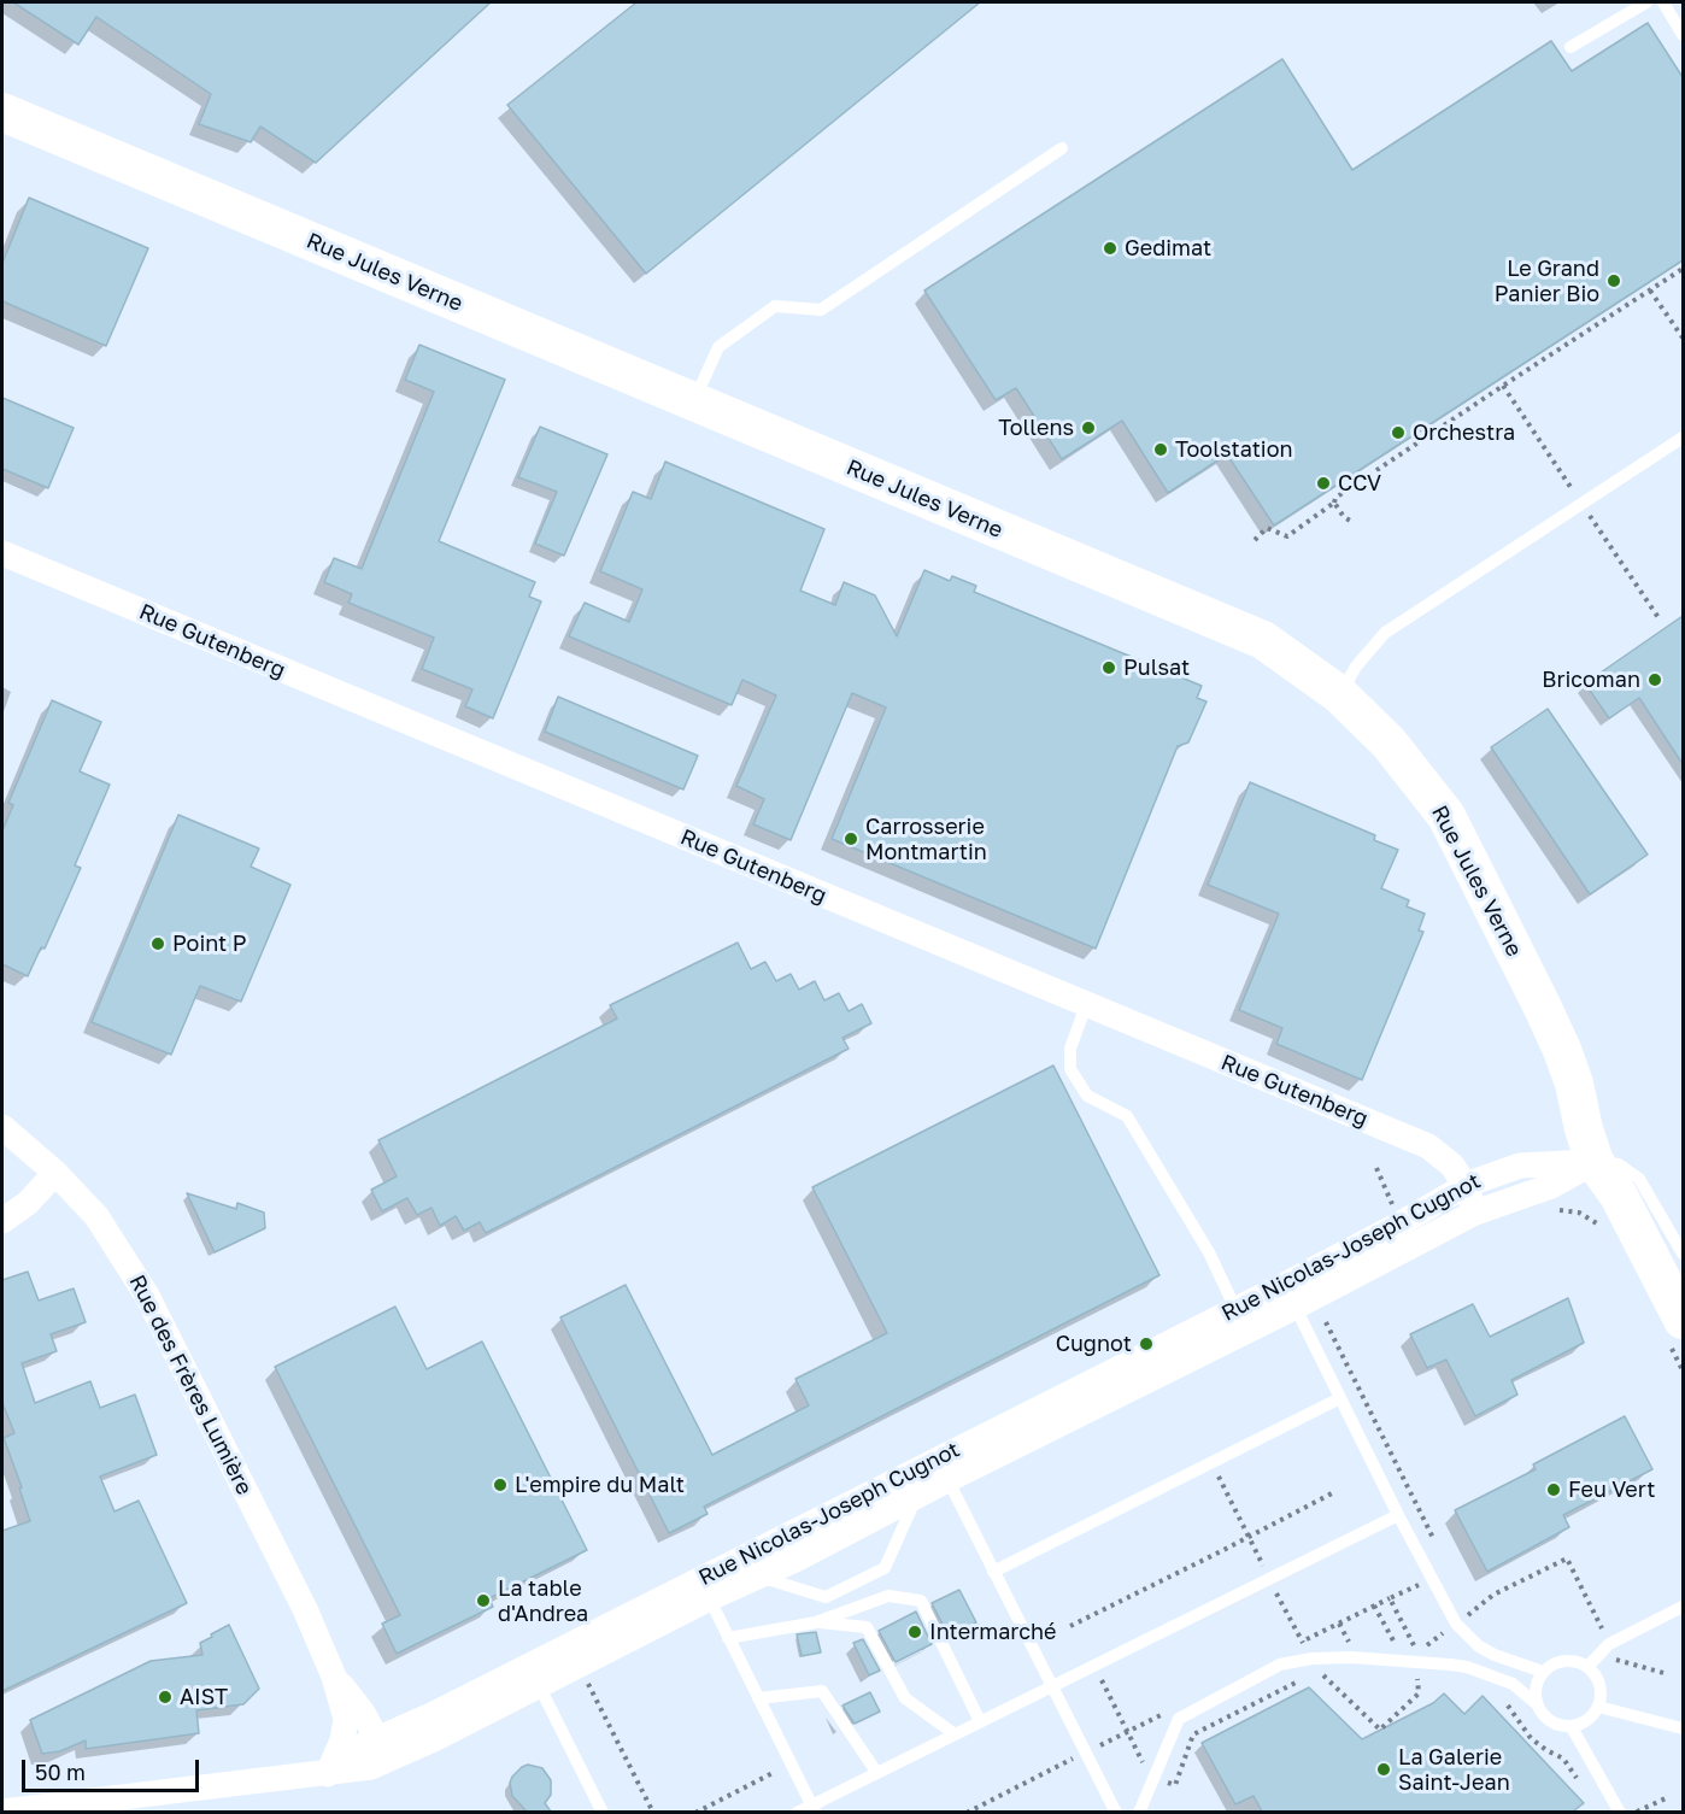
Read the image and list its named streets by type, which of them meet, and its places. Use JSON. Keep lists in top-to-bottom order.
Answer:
{
  "streets": {
    "main road": ["Rue Jules Verne"],
    "street": ["Rue Gutenberg", "Rue Nicolas-Joseph Cugnot", "Rue des Frères Lumière"]
  },
  "crossings": [
    ["Rue Jules Verne", "Rue Nicolas-Joseph Cugnot"],
    ["Rue Gutenberg", "Rue Nicolas-Joseph Cugnot"],
    ["Rue Nicolas-Joseph Cugnot", "Rue des Frères Lumière"]
  ],
  "places": [
    "Gedimat",
    "Le Grand Panier Bio",
    "Tollens",
    "Orchestra",
    "Toolstation",
    "CCV",
    "Pulsat",
    "Bricoman",
    "Carrosserie Montmartin",
    "Point P",
    "Cugnot",
    "L'empire du Malt",
    "Feu Vert",
    "La table d'Andrea",
    "Intermarché",
    "AIST",
    "La Galerie Saint-Jean"
  ],
  "scale_bar": "50 m"
}
